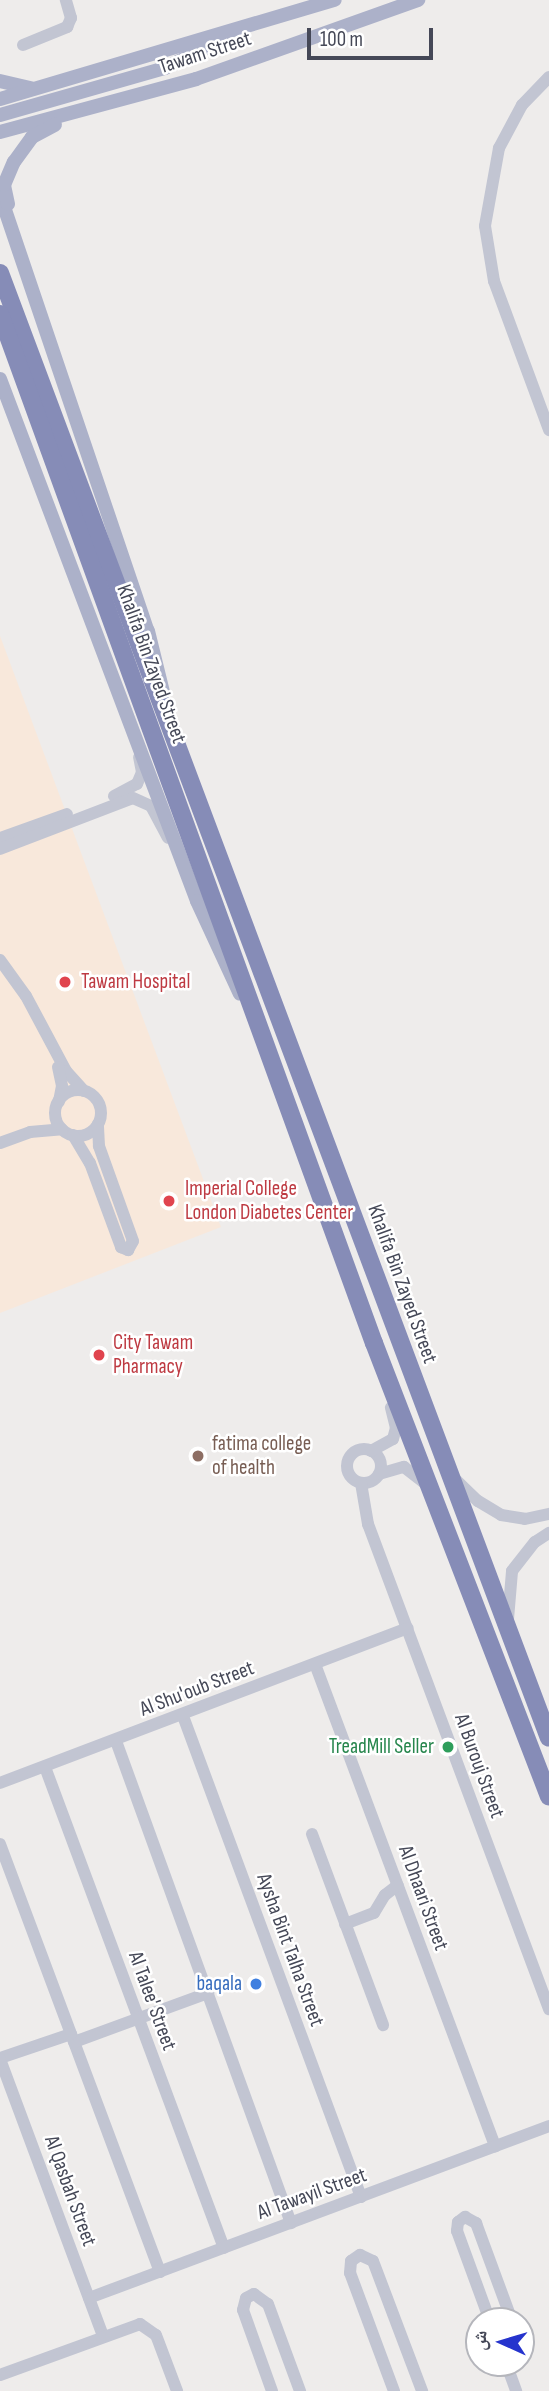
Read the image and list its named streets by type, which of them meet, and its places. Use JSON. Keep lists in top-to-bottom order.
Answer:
{
  "streets": {
    "highway": ["Khalifa Bin Zayed Street"],
    "main road": ["Tawam Street"],
    "street": [
      "Al Shu'oub Street",
      "Al Burouj Street",
      "Al Dhaari Street",
      "Aysha Bint Talha Street",
      "Al Talee' Street",
      "Al Qasbah Street",
      "Al Tawayil Street"
    ]
  },
  "crossings": [
    ["Al Shu'oub Street", "Al Burouj Street"],
    ["Al Shu'oub Street", "Al Dhaari Street"],
    ["Al Shu'oub Street", "Aysha Bint Talha Street"],
    ["Al Shu'oub Street", "Al Talee' Street"],
    ["Al Dhaari Street", "Al Tawayil Street"],
    ["Aysha Bint Talha Street", "Al Tawayil Street"],
    ["Al Talee' Street", "Al Tawayil Street"],
    ["Al Qasbah Street", "Al Tawayil Street"]
  ],
  "places": [
    "Tawam Hospital",
    "Imperial College London Diabetes Center",
    "City Tawam Pharmacy",
    "fatima college of health",
    "TreadMill Seller",
    "baqala"
  ],
  "scale_bar": "100 m",
  "north": "left"
}
